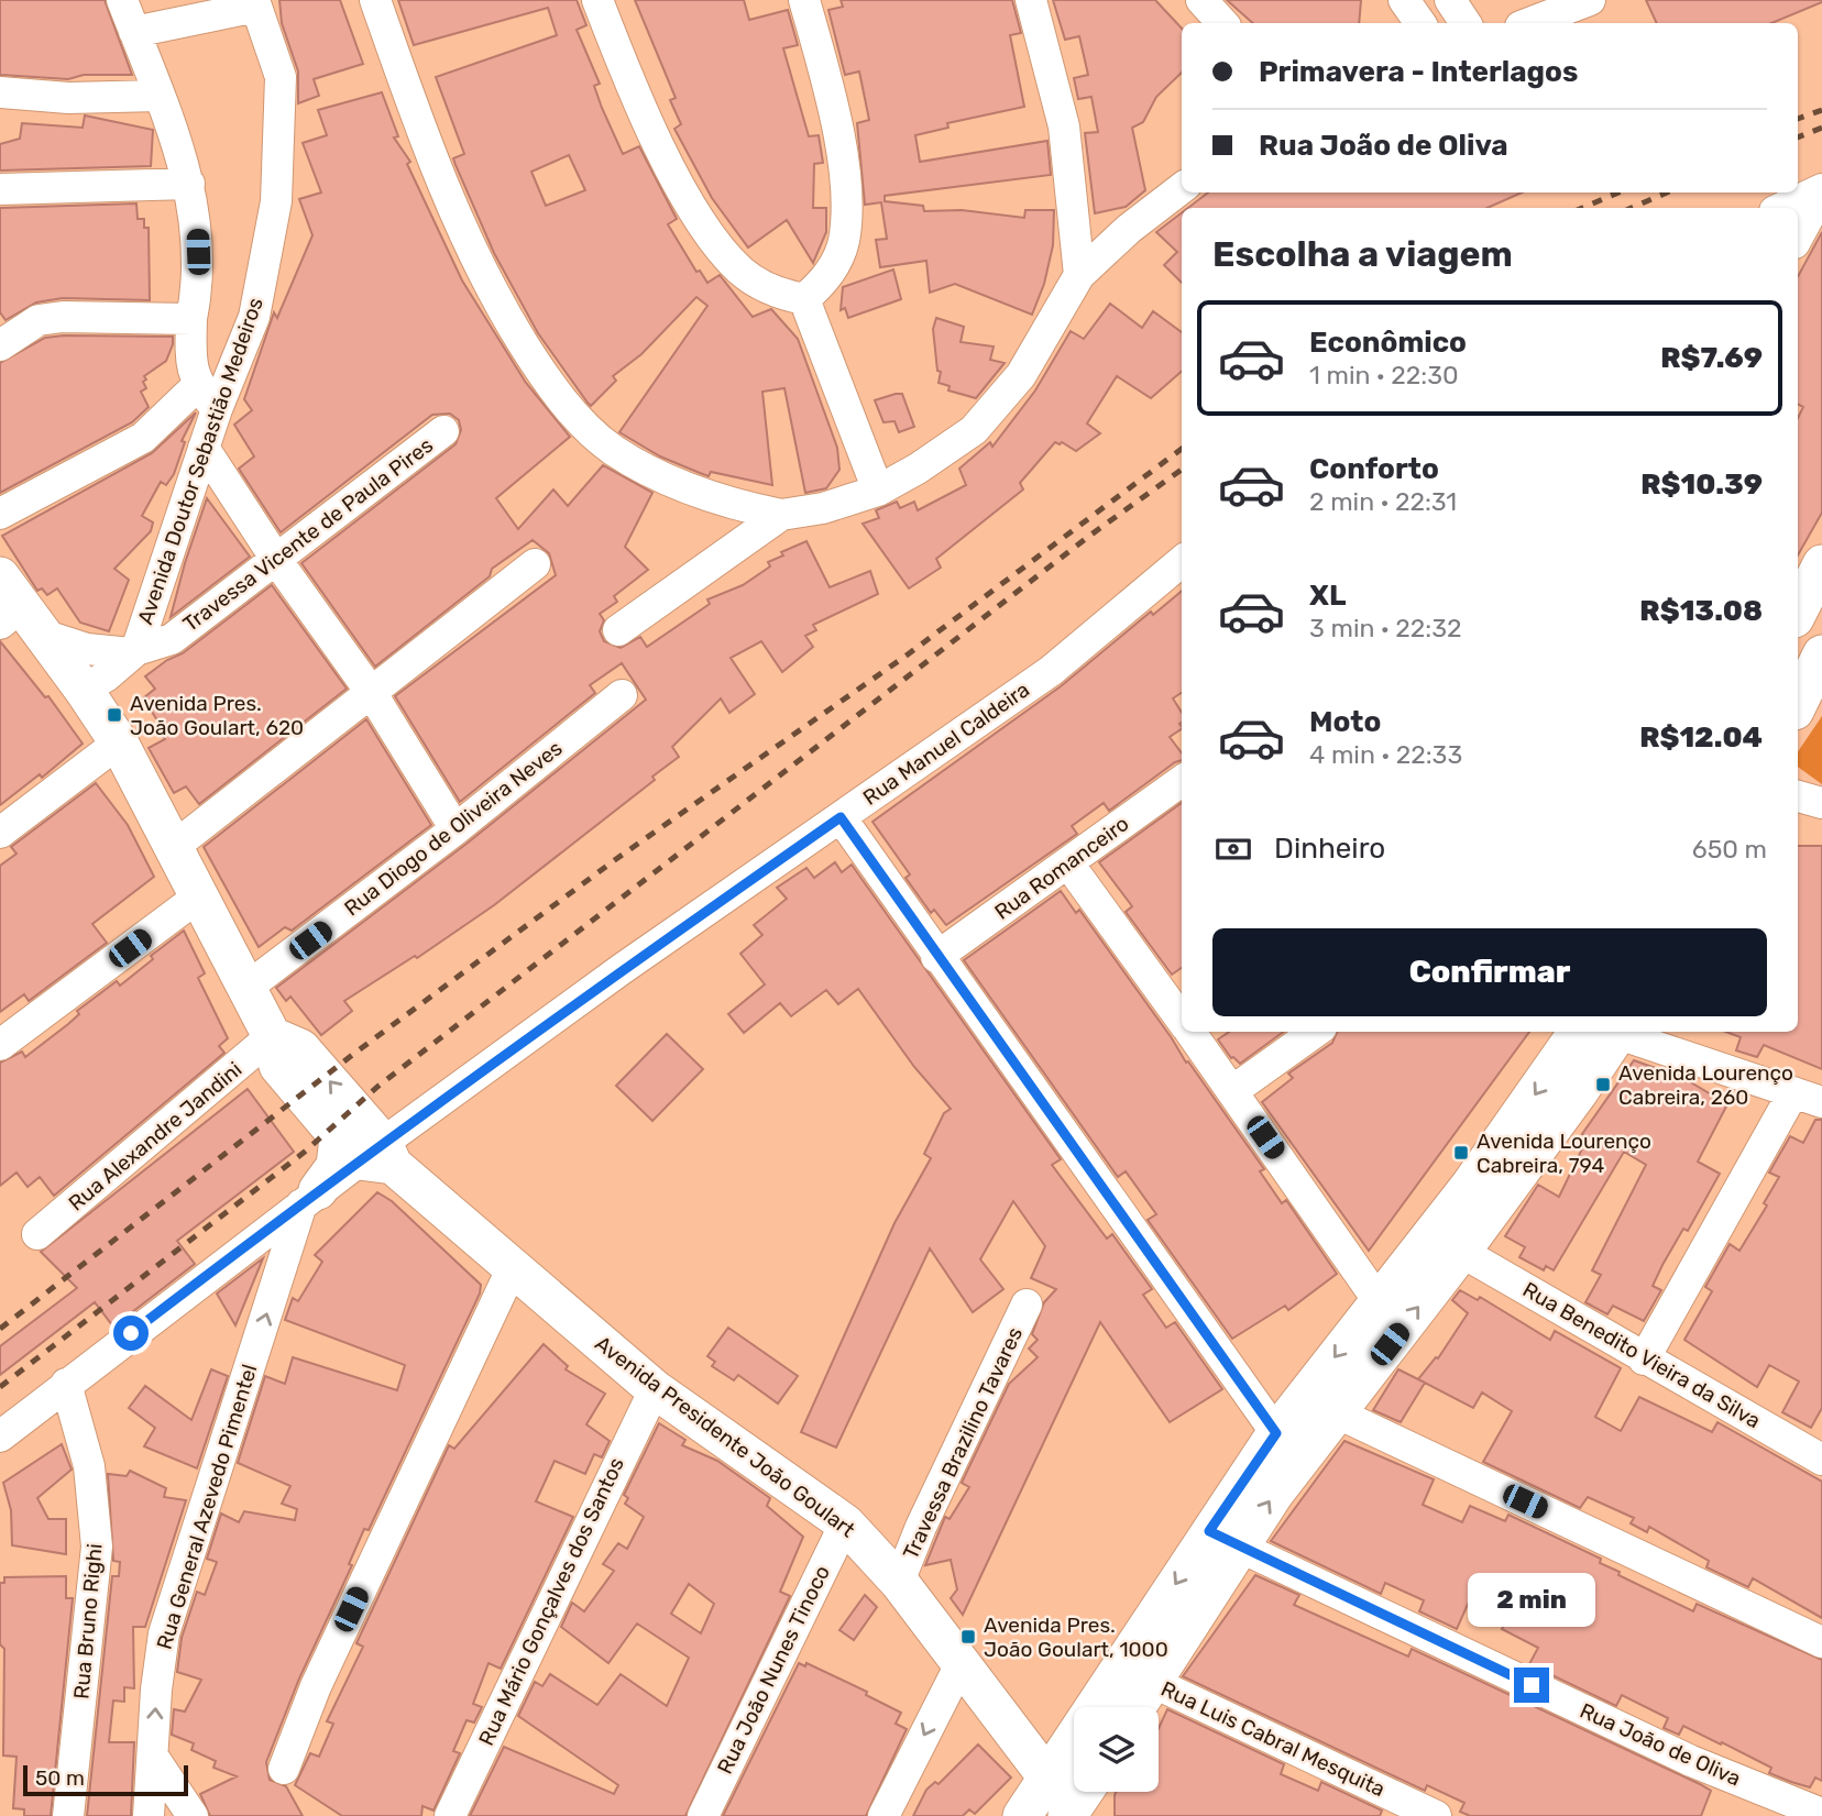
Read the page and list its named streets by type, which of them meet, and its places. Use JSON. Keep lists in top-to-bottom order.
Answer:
{
  "streets": {
    "main road": ["Avenida Presidente João Goulart"],
    "street": [
      "Avenida Doutor Sebastião Medeiros",
      "Travessa Vicente de Paula Pires",
      "Rua Manuel Caldeira",
      "Rua Diogo de Oliveira Neves",
      "Rua Romanceiro",
      "Rua Alexandre Jandini",
      "Rua Benedito Vieira da Silva",
      "Travessa Brazilino Tavares",
      "Rua General Azevedo Pimentel",
      "Rua Mário Gonçalves dos Santos",
      "Rua Bruno Righi",
      "Rua João Nunes Tinoco",
      "Rua Luis Cabral Mesquita",
      "Rua João de Oliva"
    ]
  },
  "crossings": [
    ["Avenida Doutor Sebastião Medeiros", "Travessa Vicente de Paula Pires"],
    ["Travessa Vicente de Paula Pires", "Avenida Presidente João Goulart"],
    ["Rua Manuel Caldeira", "Avenida Presidente João Goulart"],
    ["Rua Diogo de Oliveira Neves", "Avenida Presidente João Goulart"],
    ["Rua Alexandre Jandini", "Avenida Presidente João Goulart"],
    ["Avenida Presidente João Goulart", "Travessa Brazilino Tavares"],
    ["Avenida Presidente João Goulart", "Rua Mário Gonçalves dos Santos"],
    ["Avenida Presidente João Goulart", "Rua João Nunes Tinoco"]
  ],
  "places": {
    "transit": [
      "Avenida Pres. João Goulart, 620",
      "Avenida Lourenço Cabreira, 260",
      "Avenida Lourenço Cabreira, 794",
      "Avenida Pres. João Goulart, 1000"
    ]
  },
  "scale_bar": "50 m",
  "page": {
    "banner": ["Primavera - Interlagos", "Rua João de Oliva"],
    "heading": "Escolha a viagem",
    "list": [
      {
        "name": "Econômico",
        "note": "1 min · 22:30",
        "value": "R$7.69"
      },
      {
        "name": "Conforto",
        "note": "2 min · 22:31",
        "value": "R$10.39"
      },
      {
        "name": "XL",
        "note": "3 min · 22:32",
        "value": "R$13.08"
      },
      {
        "name": "Moto",
        "note": "4 min · 22:33",
        "value": "R$12.04"
      }
    ],
    "pay": ["Dinheiro", "650 m"],
    "buttons": "Confirmar",
    "bubble": "2 min",
    "scale": "50 m"
  }
}
